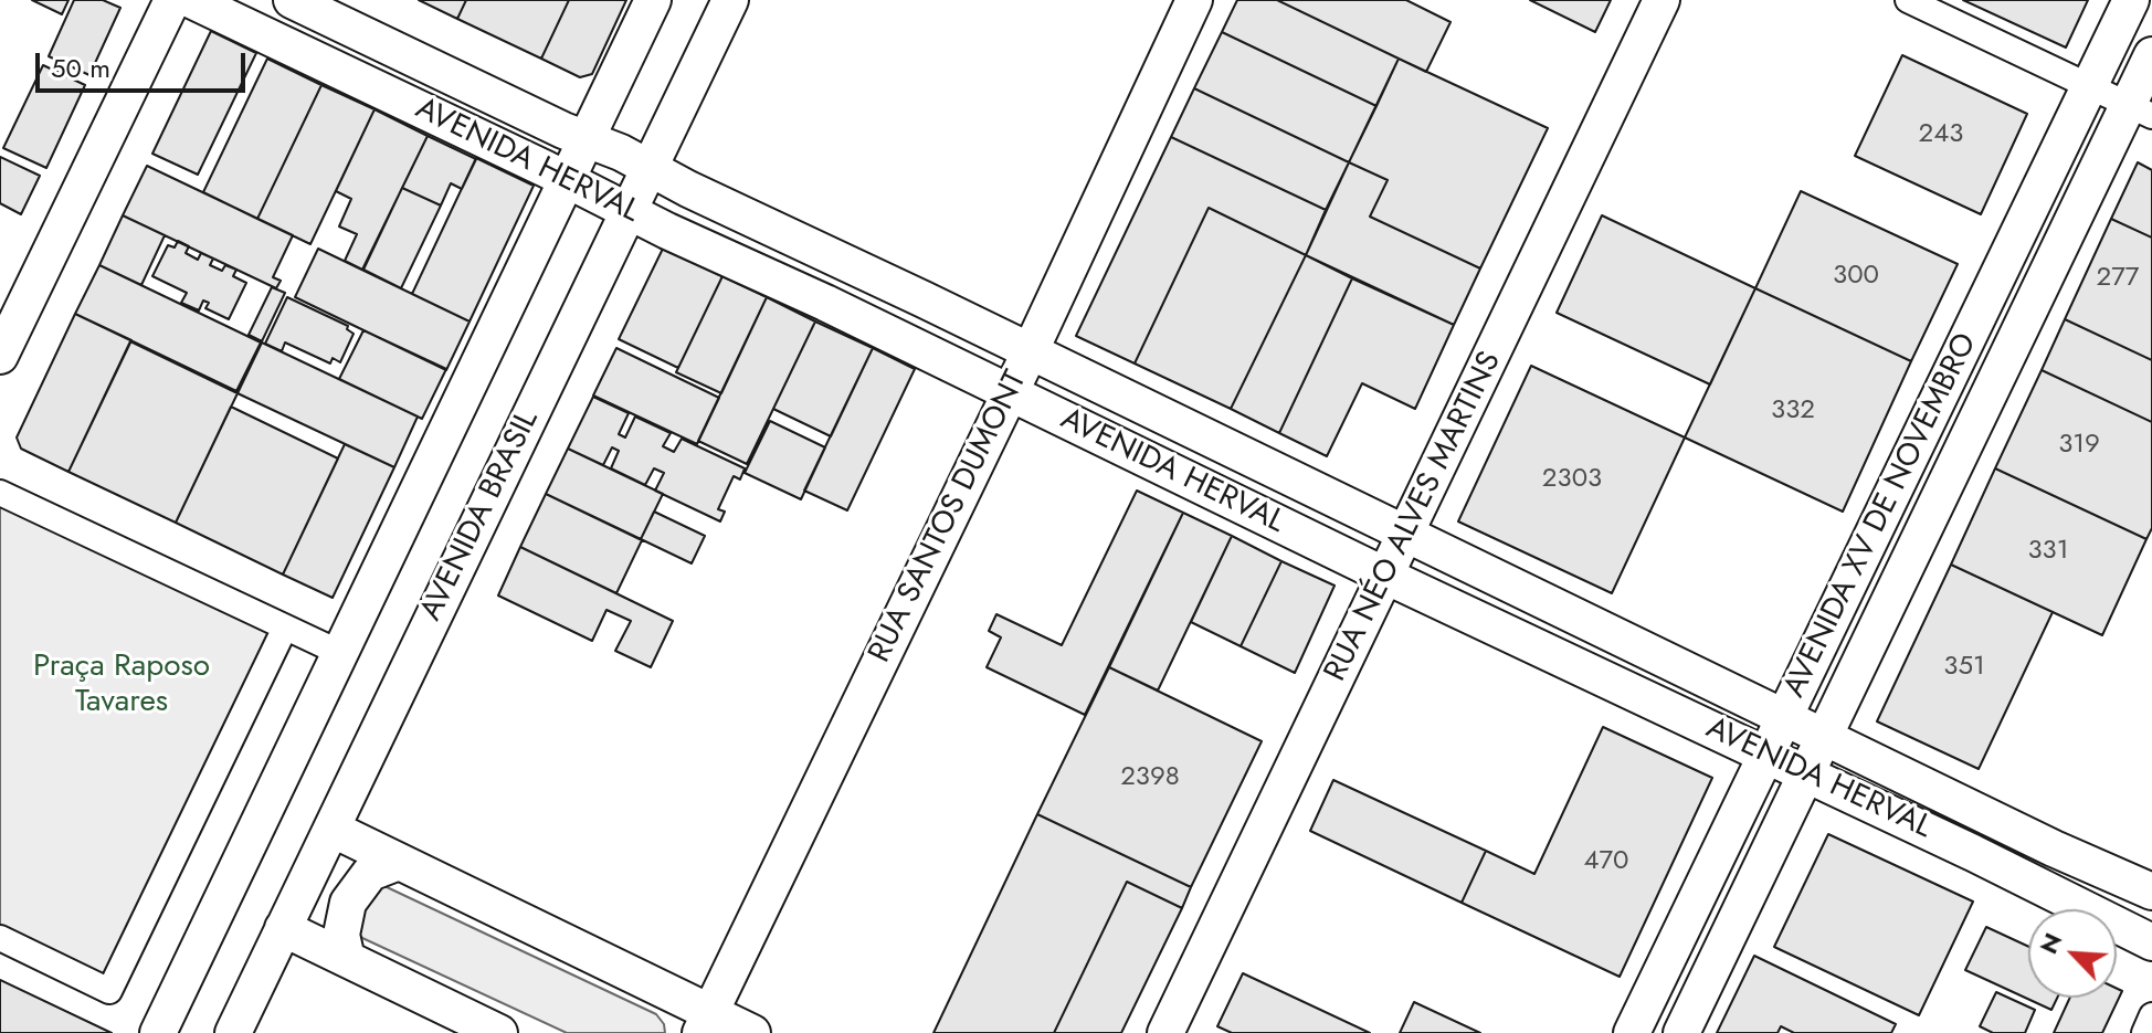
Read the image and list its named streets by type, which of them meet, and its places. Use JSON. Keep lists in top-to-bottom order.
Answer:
{
  "streets": {
    "main road": [
      "AVENIDA HERVAL",
      "AVENIDA BRASIL",
      "AVENIDA XV DE NOVEMBRO",
      "RUA SANTOS DUMONT",
      "RUA NÉO ALVES MARTINS"
    ]
  },
  "crossings": [
    ["AVENIDA HERVAL", "AVENIDA BRASIL"],
    ["AVENIDA HERVAL", "AVENIDA XV DE NOVEMBRO"],
    ["AVENIDA HERVAL", "RUA SANTOS DUMONT"],
    ["AVENIDA HERVAL", "RUA NÉO ALVES MARTINS"]
  ],
  "parks": ["Praça Raposo Tavares"],
  "house_numbers": [
    "243",
    "300",
    "277",
    "332",
    "319",
    "2303",
    "331",
    "351",
    "2398",
    "470"
  ],
  "scale_bar": "50 m",
  "north": "top left"
}
